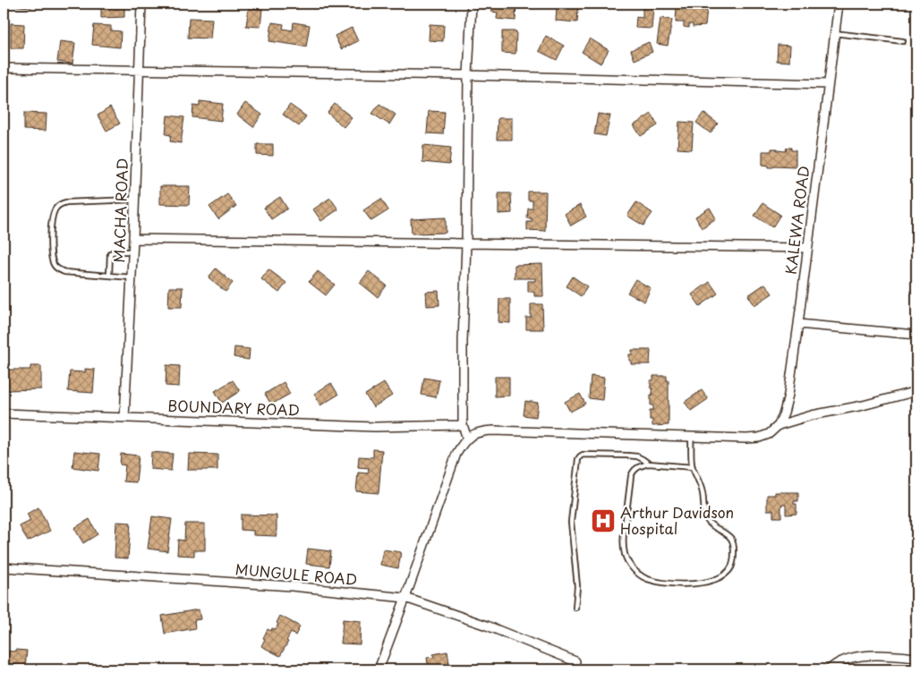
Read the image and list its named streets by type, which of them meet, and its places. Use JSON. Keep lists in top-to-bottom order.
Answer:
{
  "streets": {
    "street": [
      "MACHA ROAD",
      "KALEWA ROAD",
      "BOUNDARY ROAD",
      "MUNGULE ROAD"
    ]
  },
  "crossings": [
    ["MACHA ROAD", "BOUNDARY ROAD"]
  ],
  "places": {
    "hospital": ["Arthur Davidson Hospital"]
  }
}
